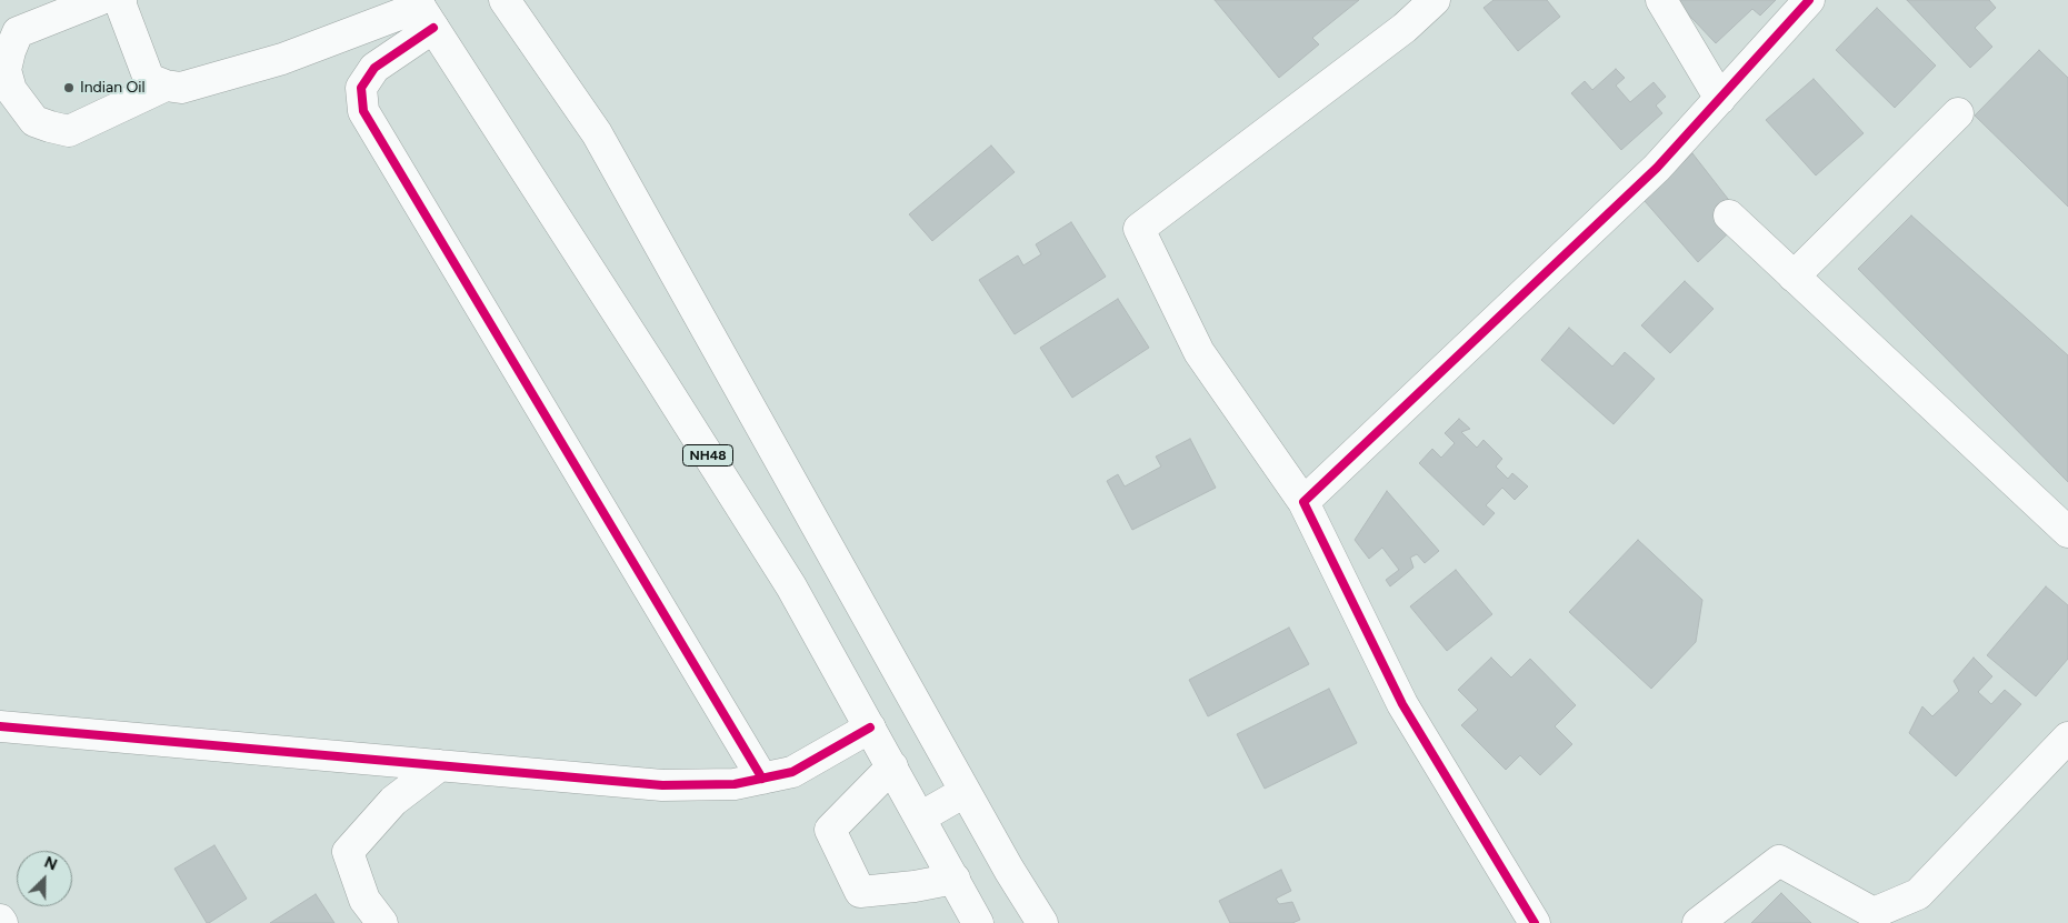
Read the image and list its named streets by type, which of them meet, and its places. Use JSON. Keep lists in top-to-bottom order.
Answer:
{
  "streets": {
    "main road": ["NH48"]
  },
  "places": ["Indian Oil"],
  "north": "top right"
}
